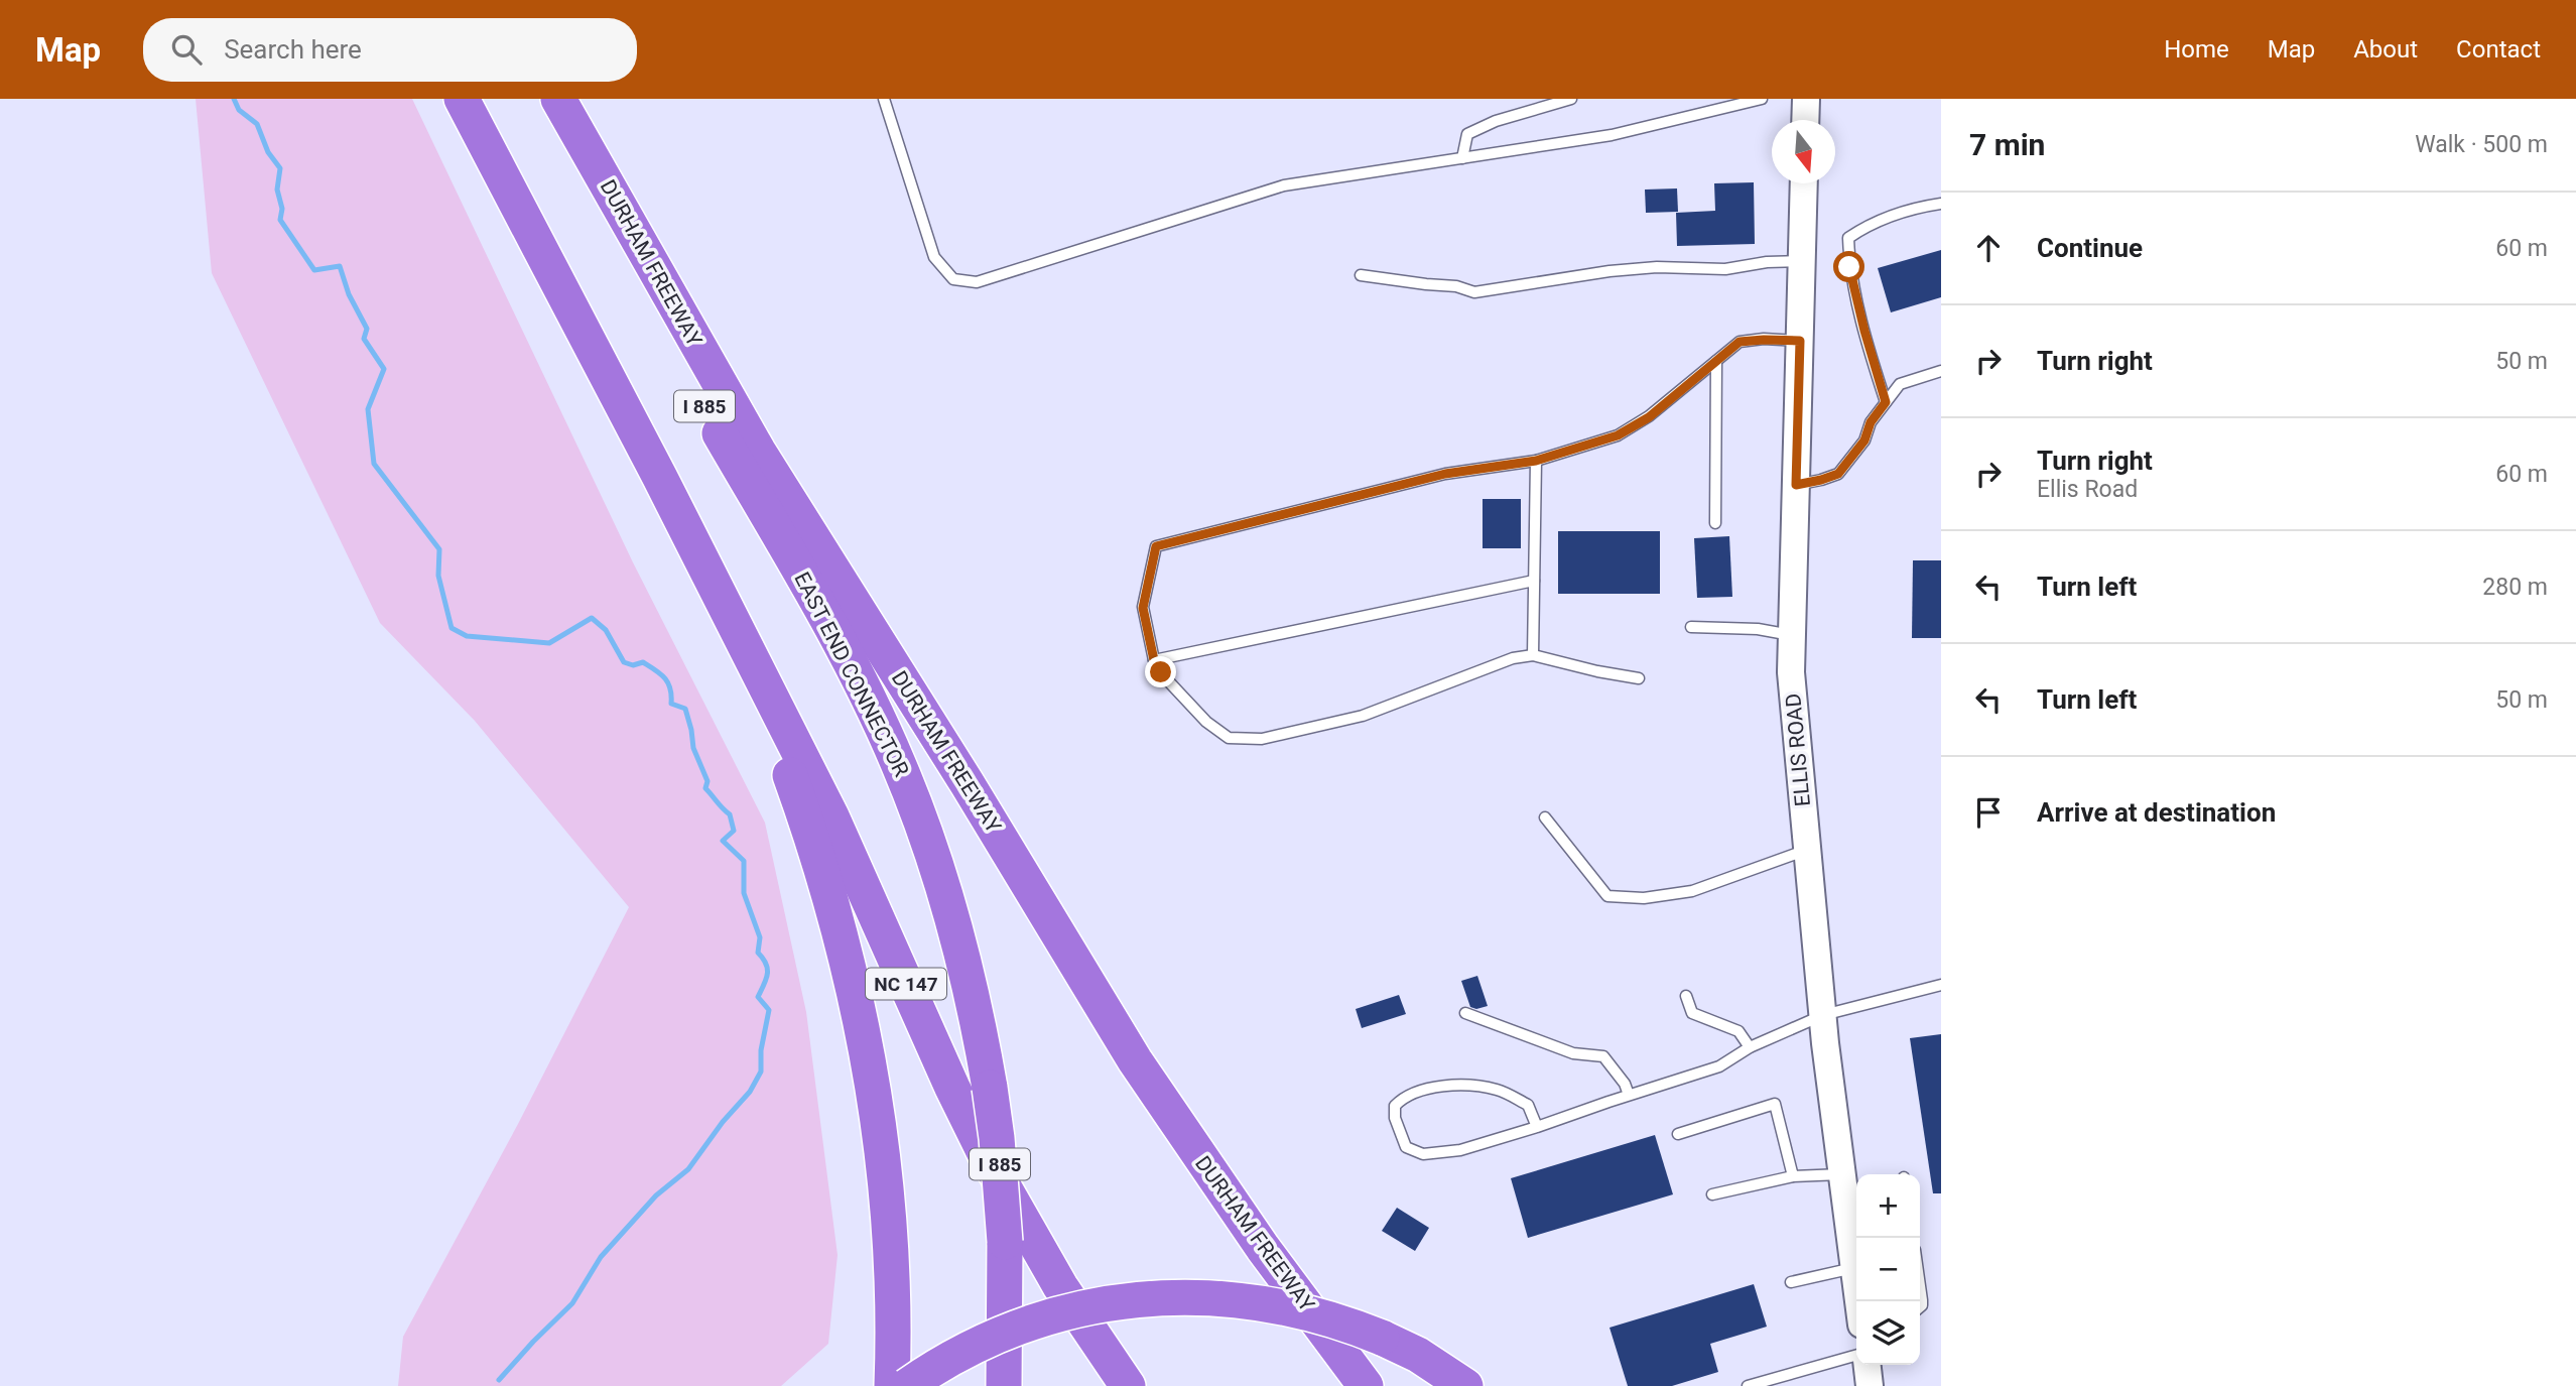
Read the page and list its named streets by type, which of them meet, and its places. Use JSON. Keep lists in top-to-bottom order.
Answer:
{
  "streets": {
    "highway": [
      "DURHAM FREEWAY",
      "I 885",
      "EAST END CONNECTOR",
      "NC 147"
    ],
    "main road": ["ELLIS ROAD"]
  },
  "north": "bottom",
  "page": {
    "header": "Map",
    "search": "Search here",
    "nav": [
      "Home",
      "Map",
      "About",
      "Contact"
    ],
    "heading": ["7 min", "Walk · 500 m"],
    "list": [
      ["Continue", "60 m"],
      ["Turn right", "50 m"],
      ["Turn right", "Ellis Road", "60 m"],
      ["Turn left", "280 m"],
      ["Turn left", "50 m"],
      "Arrive at destination"
    ],
    "map_buttons": ["+", "−"]
  }
}
